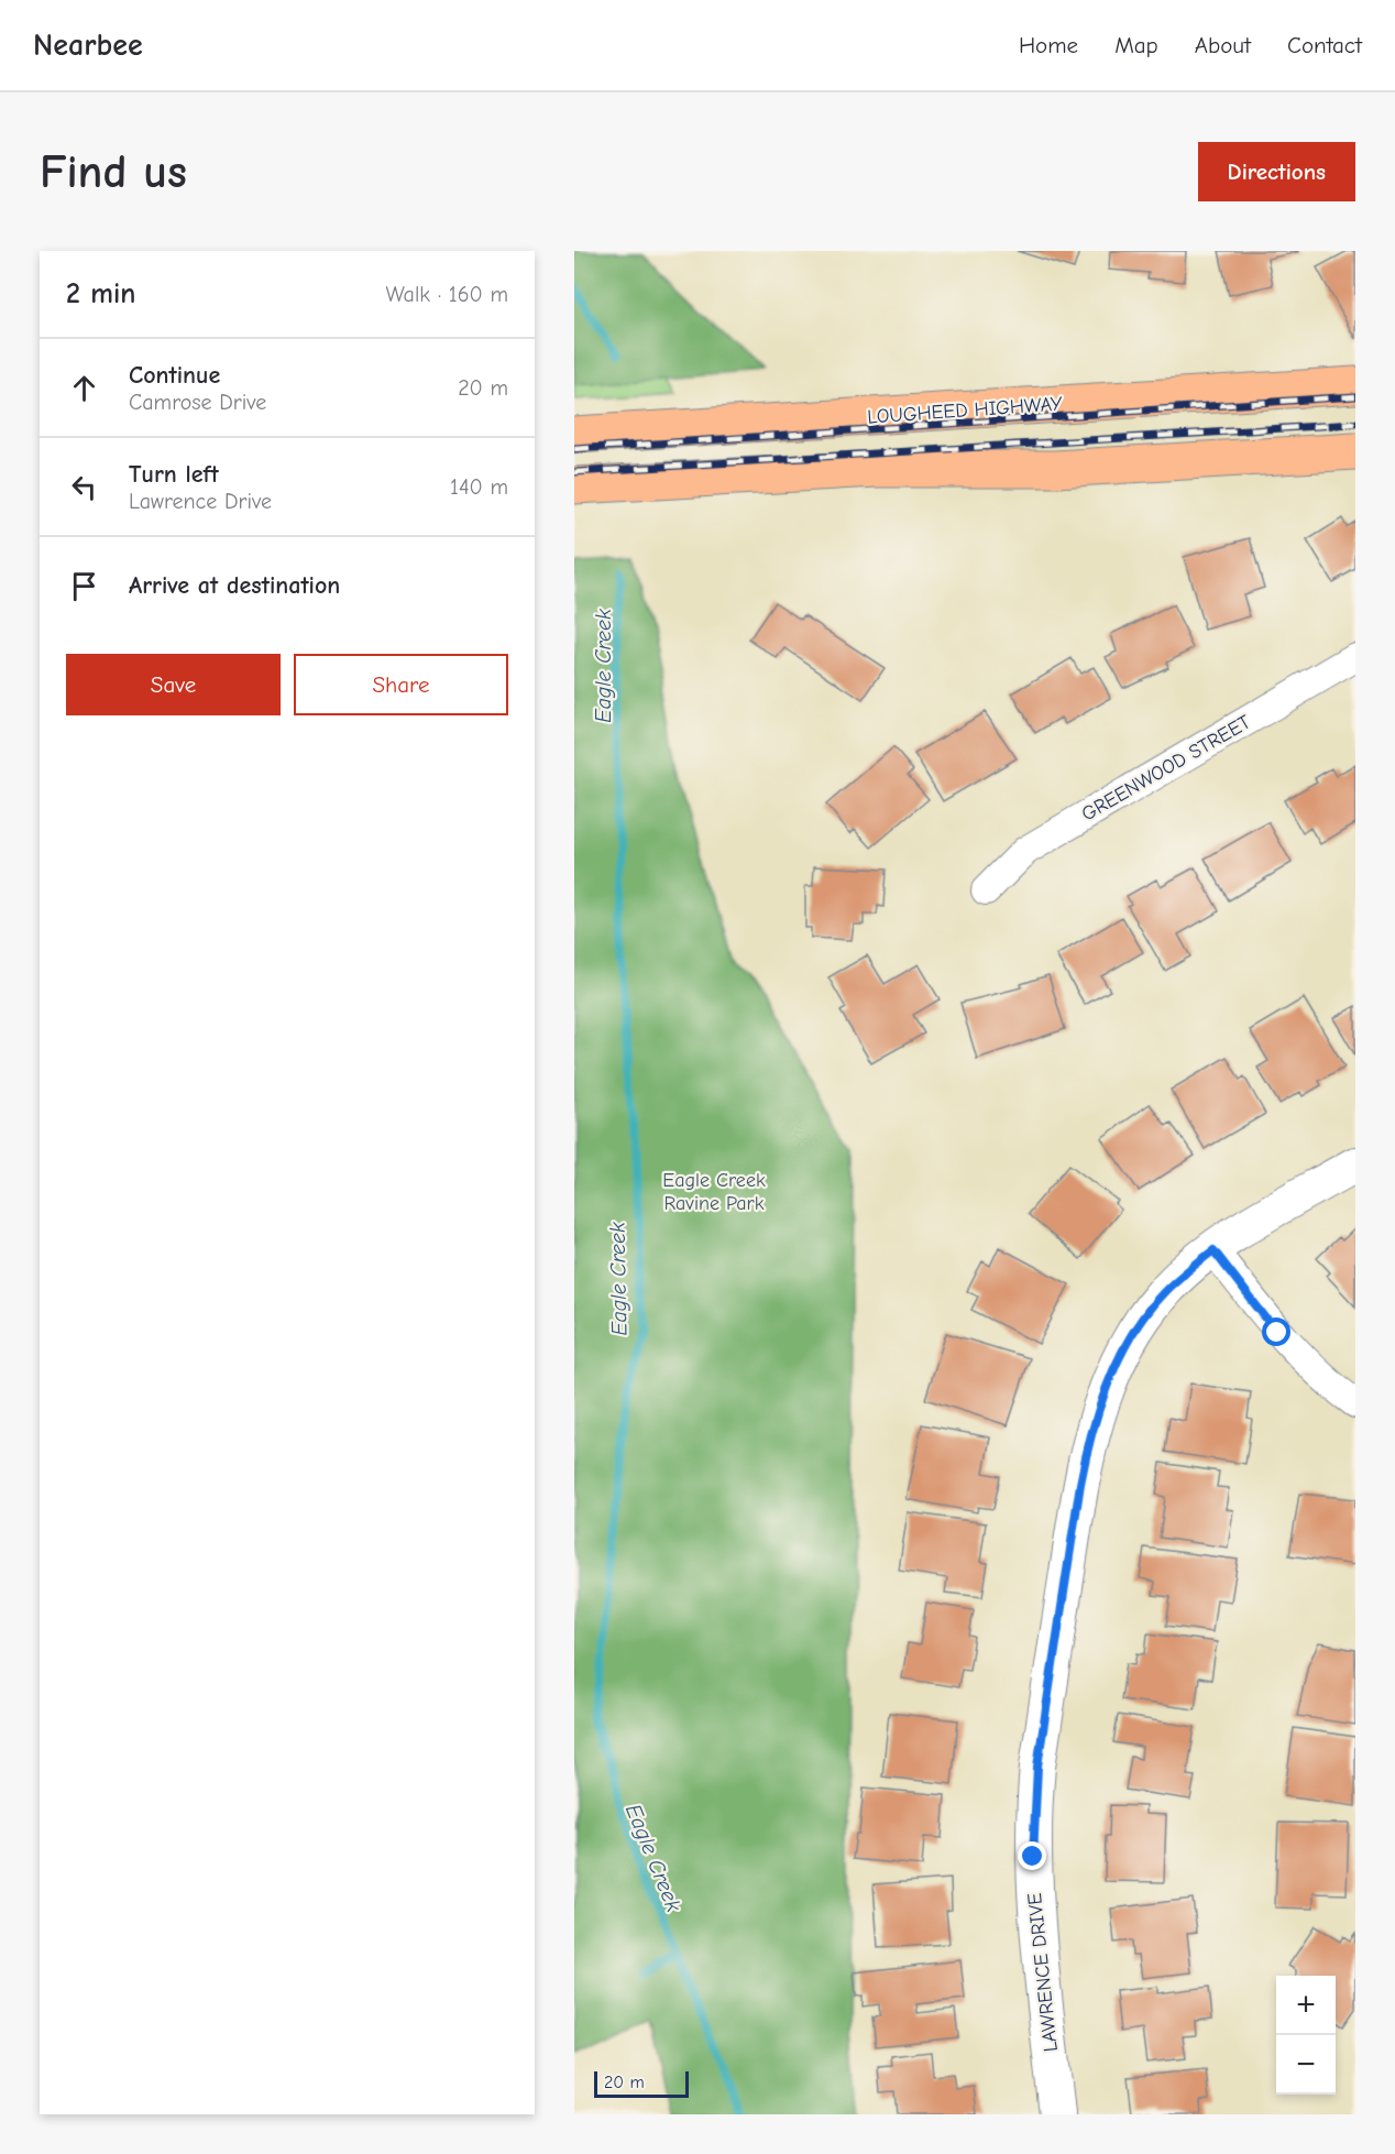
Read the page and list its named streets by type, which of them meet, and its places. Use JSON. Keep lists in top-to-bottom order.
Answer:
{
  "streets": {
    "main road": ["LOUGHEED HIGHWAY"],
    "street": ["GREENWOOD STREET", "LAWRENCE DRIVE"]
  },
  "water": ["Eagle Creek"],
  "parks": ["Eagle Creek Ravine Park"],
  "scale_bar": "20 m",
  "page": {
    "header": "Nearbee",
    "nav": [
      "Home",
      "Map",
      "About",
      "Contact"
    ],
    "buttons": [
      "Directions",
      ["Save", "Share"]
    ],
    "title": "Find us",
    "heading": ["2 min", "Walk · 160 m"],
    "list": [
      ["Continue", "Camrose Drive", "20 m"],
      ["Turn left", "Lawrence Drive", "140 m"],
      "Arrive at destination"
    ],
    "map_buttons": ["+", "−"],
    "scale": "20 m"
  }
}
